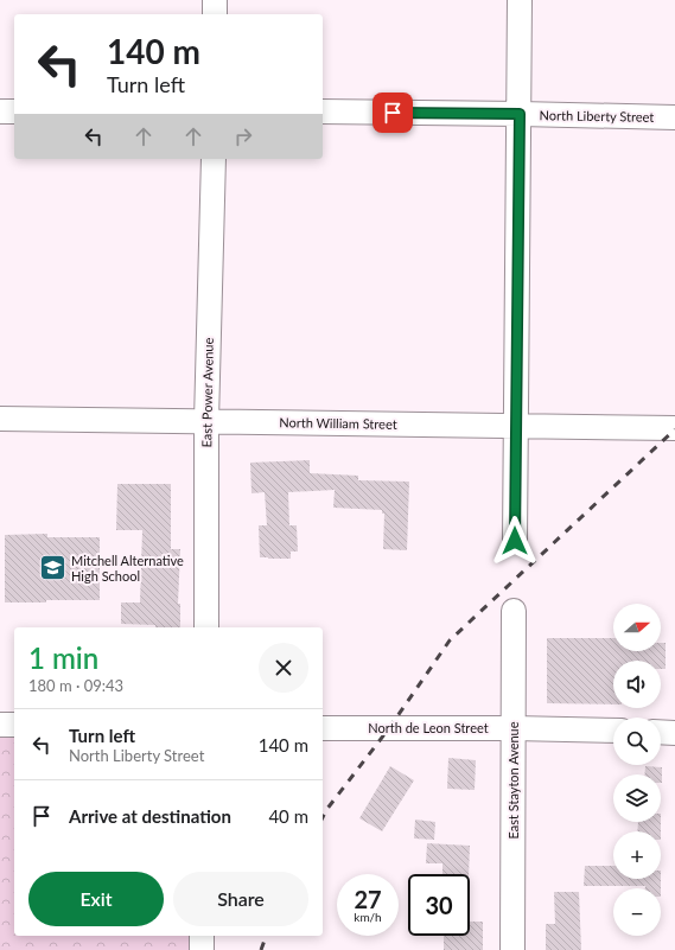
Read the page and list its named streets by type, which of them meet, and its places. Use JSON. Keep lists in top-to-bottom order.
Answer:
{
  "streets": {
    "street": [
      "North Liberty Street",
      "East Power Avenue",
      "North William Street",
      "North de Leon Street",
      "East Stayton Avenue"
    ]
  },
  "crossings": [
    ["East Power Avenue", "North William Street"],
    ["North de Leon Street", "East Stayton Avenue"]
  ],
  "places": {
    "school or university": ["Mitchell Alternative High School"]
  },
  "north": "right",
  "page": {
    "turn": ["140 m", "Turn left"],
    "map_buttons": ["+", "−"],
    "heading": ["1 min", "180 m · 09:43"],
    "list": [
      {
        "name": "Turn left",
        "note": "North Liberty Street",
        "value": "140 m"
      },
      {
        "name": "Arrive at destination",
        "value": "40 m"
      }
    ],
    "buttons": ["Exit", "Share"],
    "speed": "27 km/h",
    "limit": "30"
  }
}
